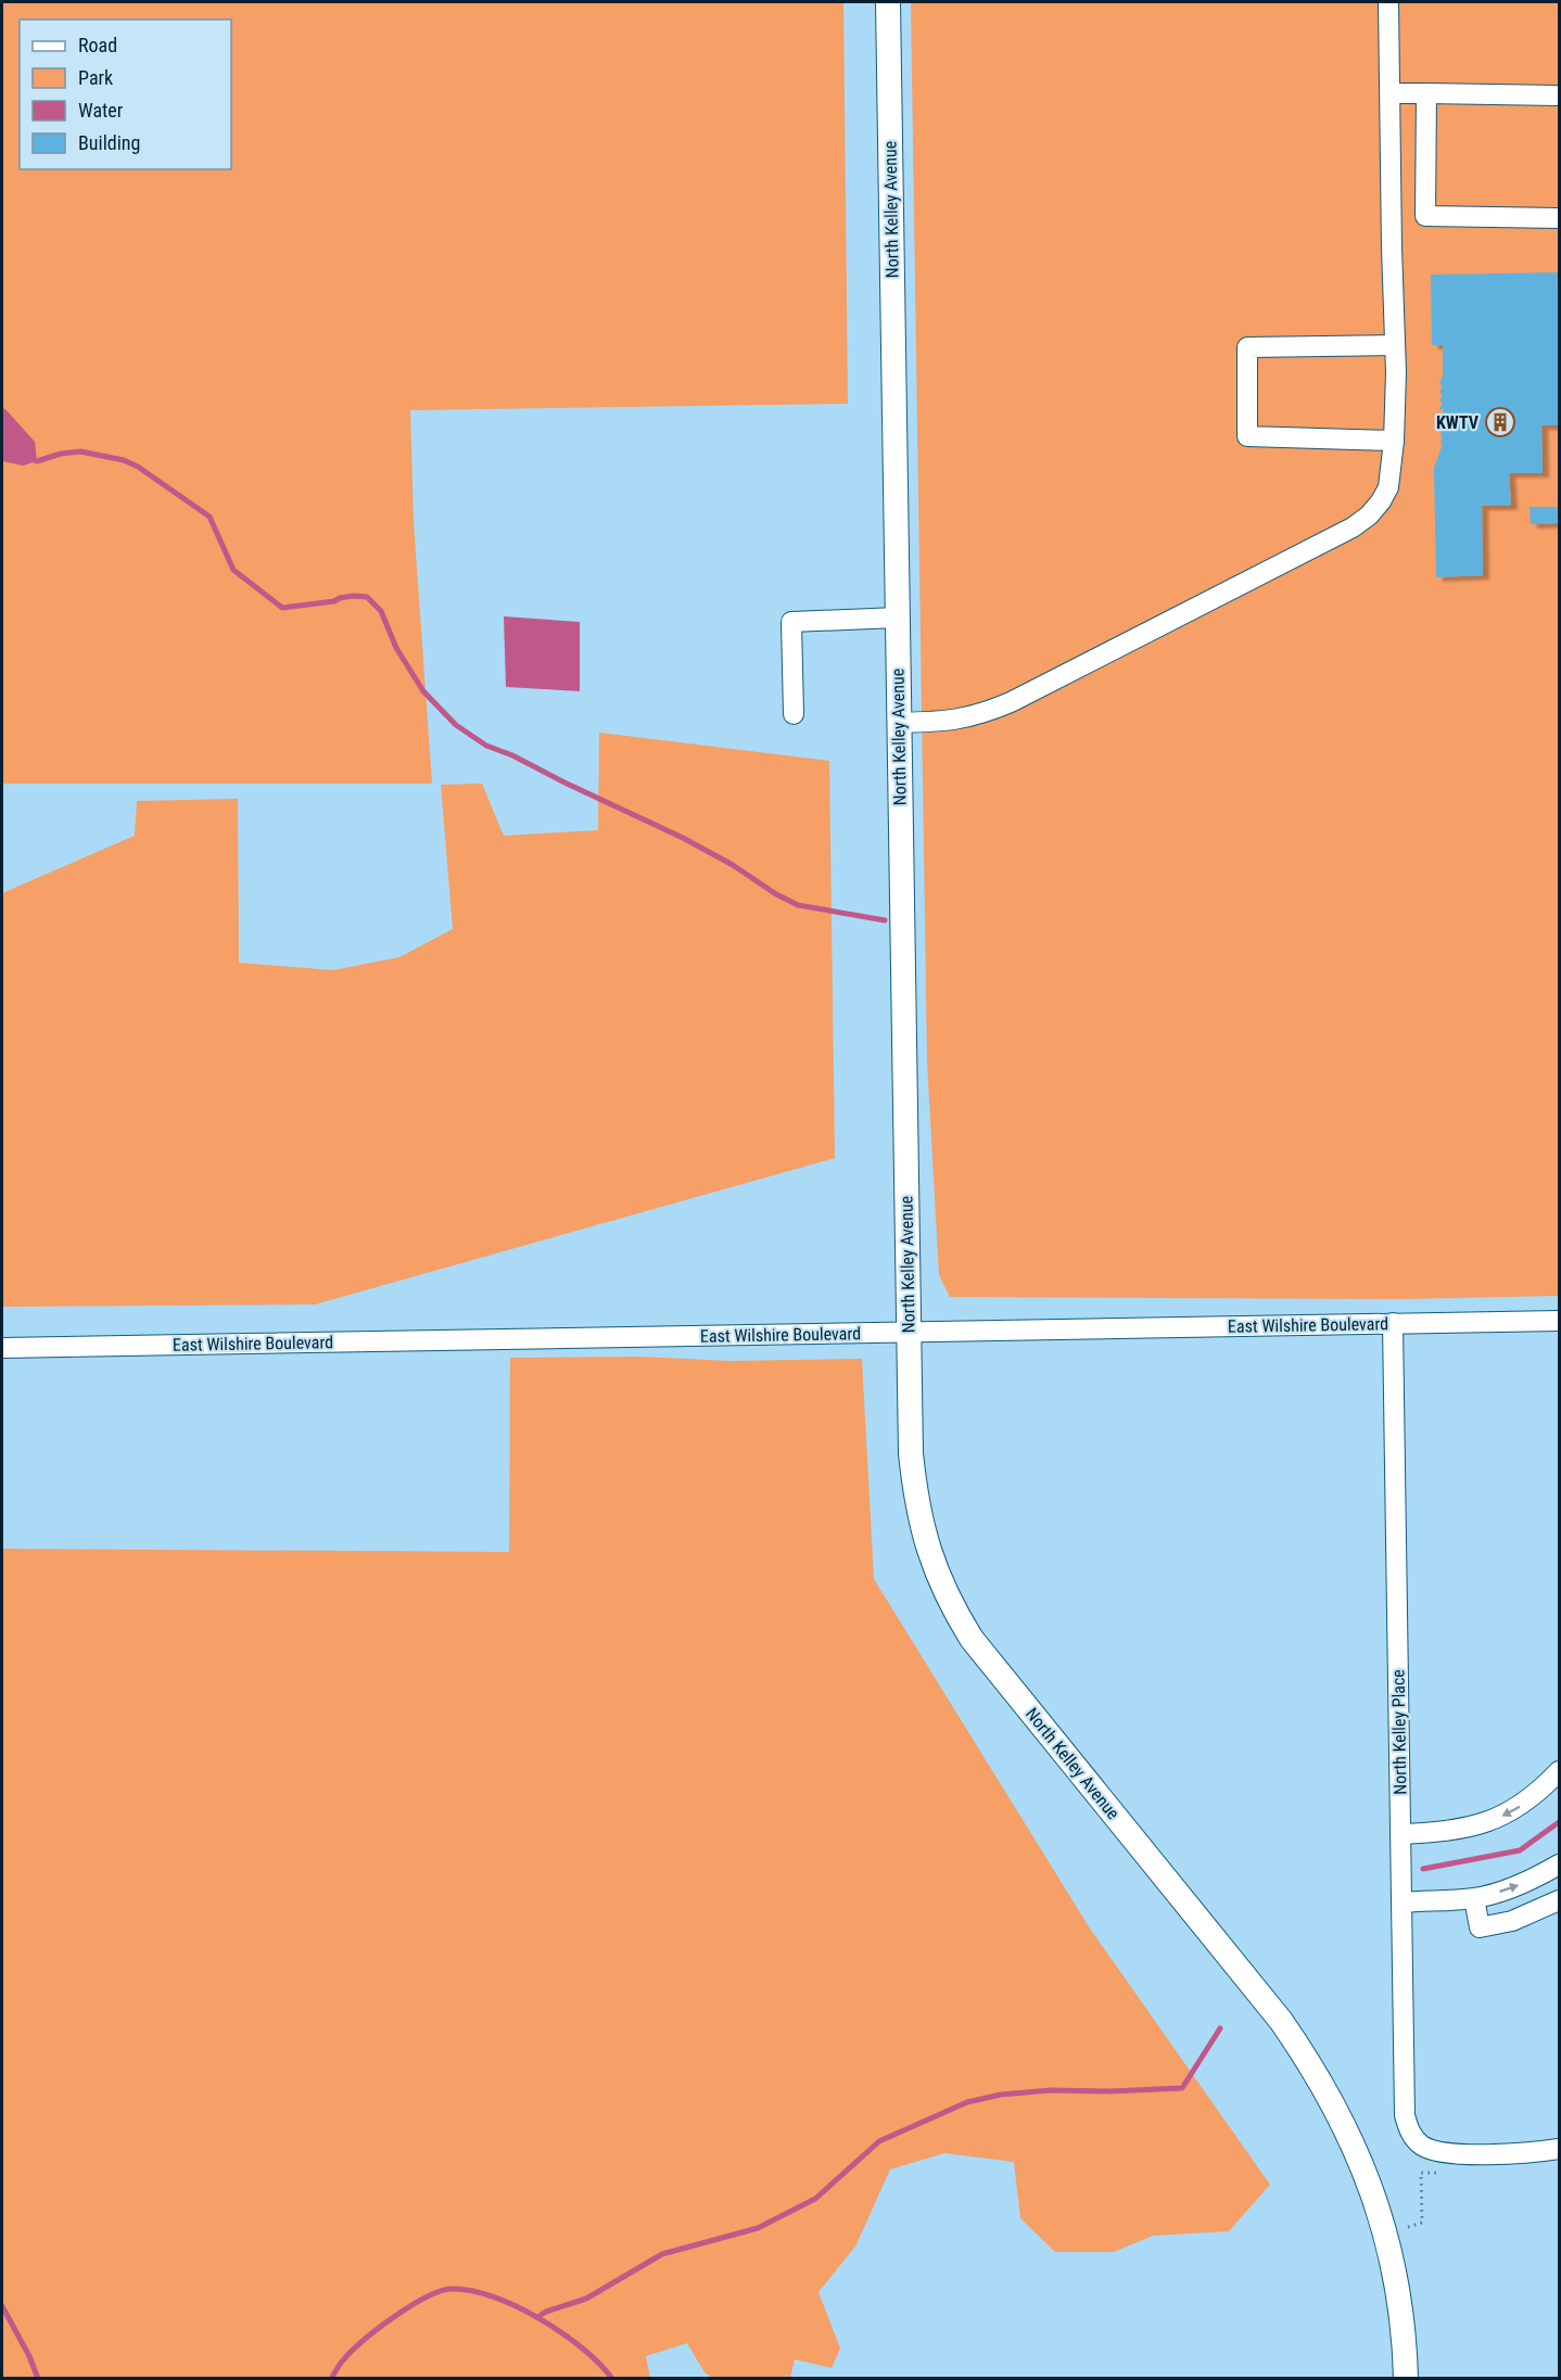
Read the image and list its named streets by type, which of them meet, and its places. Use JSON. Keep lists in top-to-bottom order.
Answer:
{
  "streets": {
    "main road": ["North Kelley Avenue"],
    "street": ["East Wilshire Boulevard", "North Kelley Place"]
  },
  "crossings": [
    ["North Kelley Avenue", "East Wilshire Boulevard"],
    ["East Wilshire Boulevard", "North Kelley Place"]
  ],
  "places": {
    "building": ["KWTV"]
  },
  "legend": [
    "Road",
    "Park",
    "Water",
    "Building"
  ]
}
